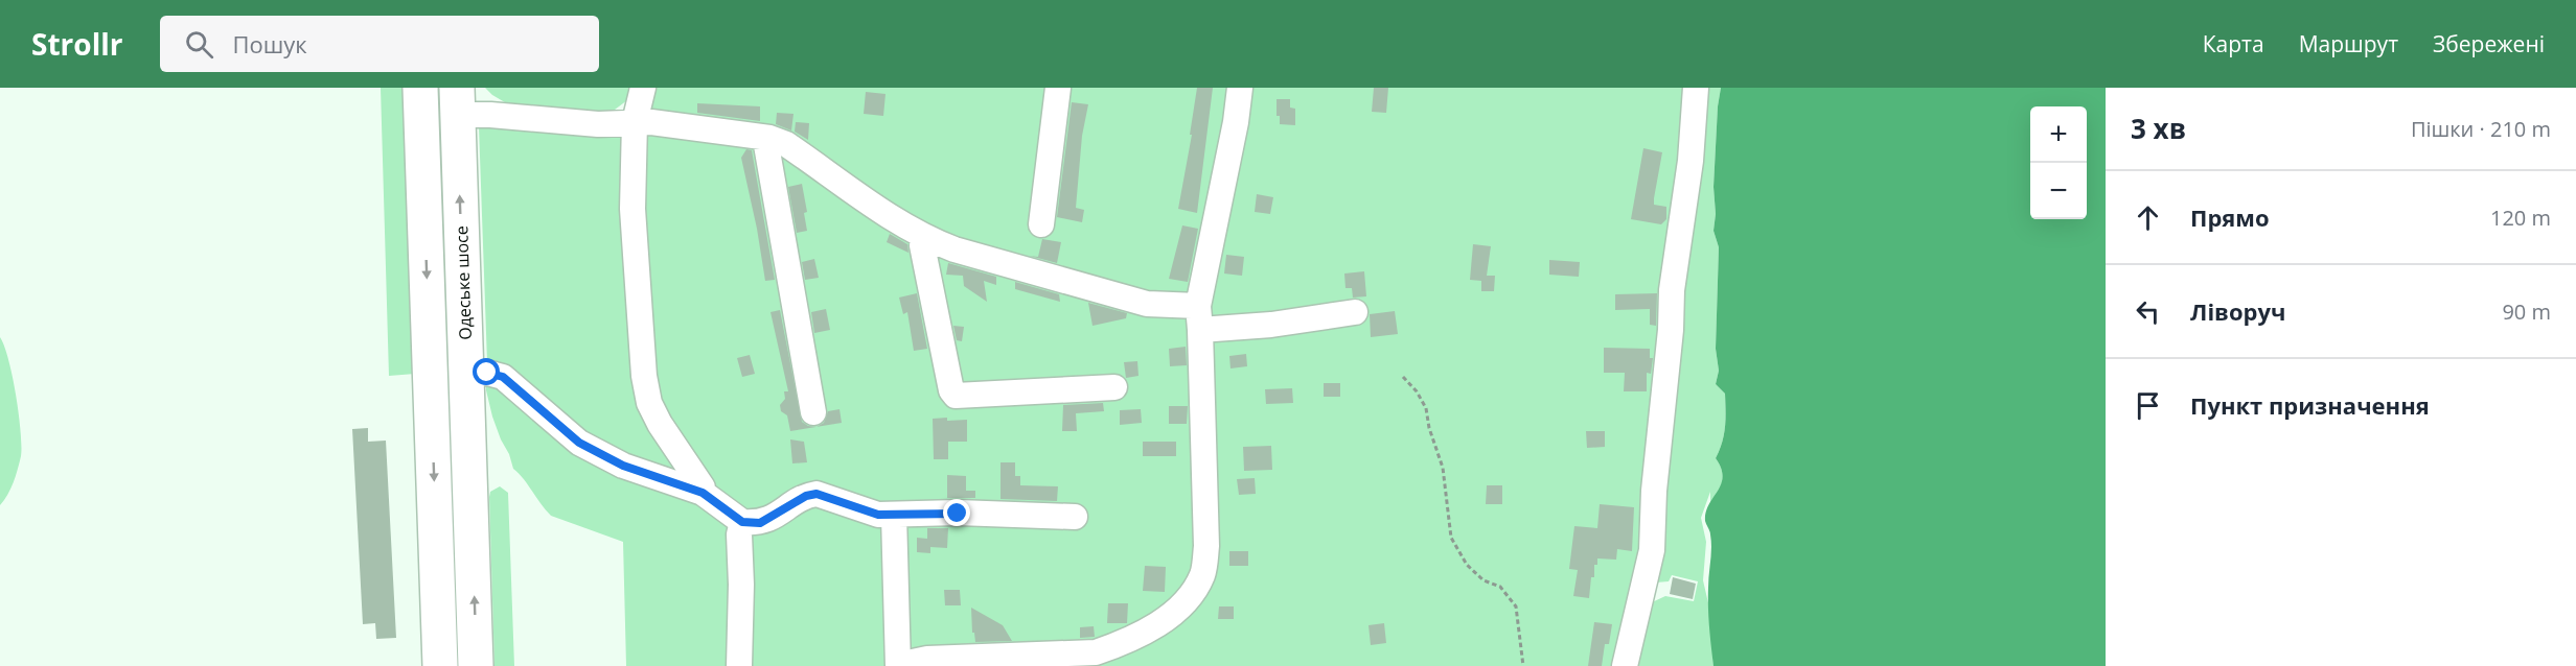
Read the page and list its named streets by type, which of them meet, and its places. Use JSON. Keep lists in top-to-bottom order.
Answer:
{
  "streets": {
    "highway": ["Одеське шосе"]
  },
  "page": {
    "header": "Strollr",
    "search": "Пошук",
    "nav": ["Карта", "Маршрут", "Збережені"],
    "heading": ["3 хв", "Пішки · 210 m"],
    "map_buttons": ["+", "−"],
    "list": [
      ["Прямо", "120 m"],
      ["Ліворуч", "90 m"],
      "Пункт призначення"
    ]
  }
}
